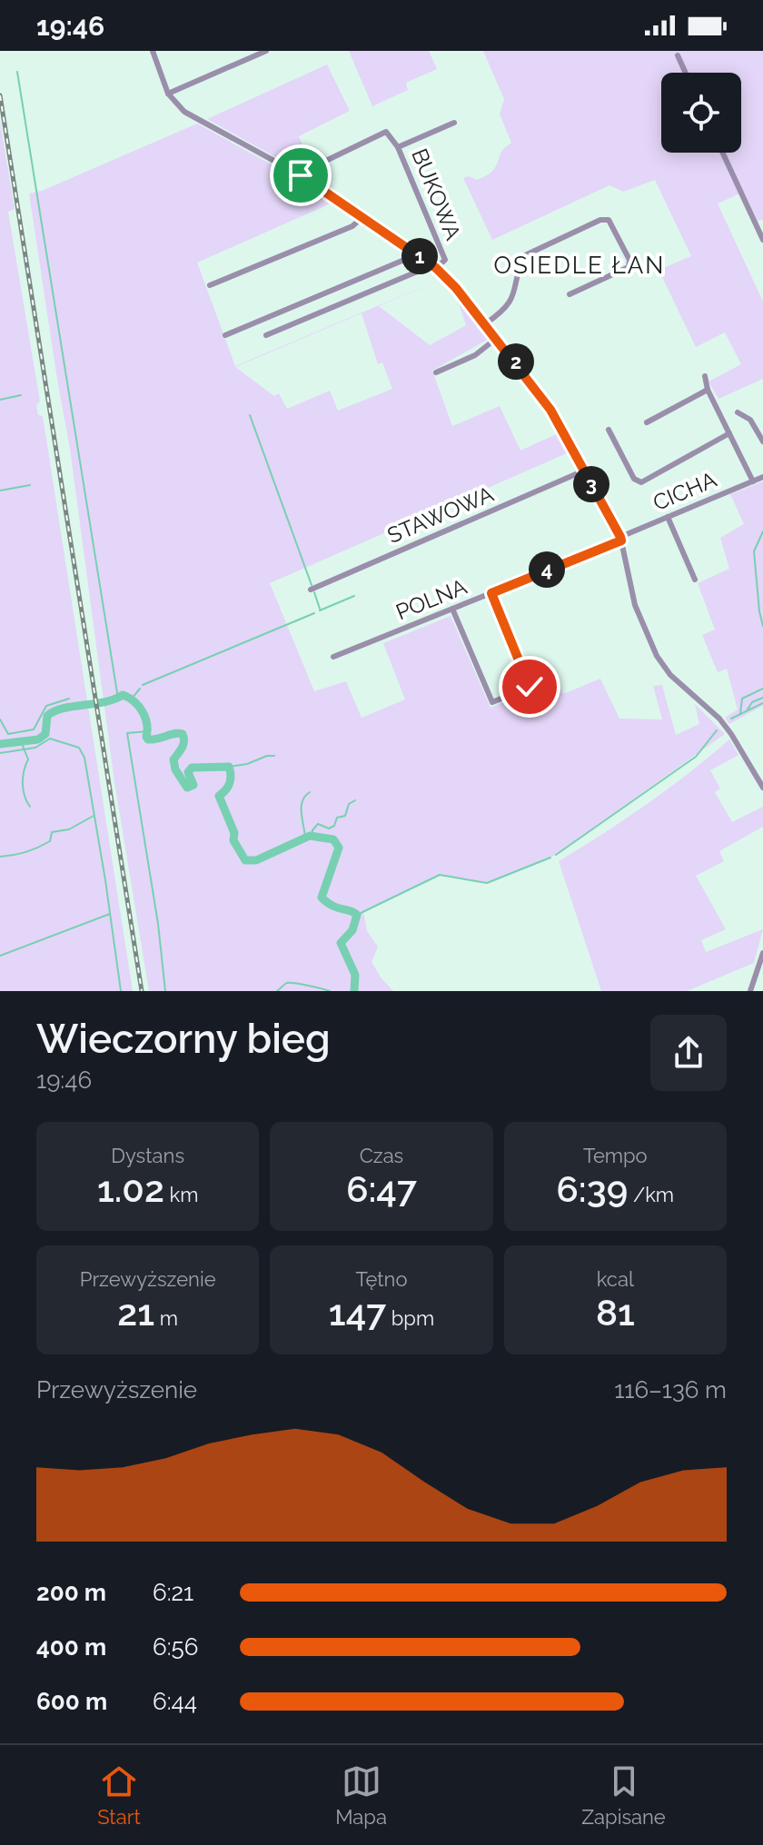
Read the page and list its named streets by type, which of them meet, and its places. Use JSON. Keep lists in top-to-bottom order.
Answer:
{
  "streets": {
    "street": [
      "BUKOWA",
      "CICHA",
      "STAWOWA",
      "POLNA"
    ]
  },
  "crossings": [
    ["CICHA", "POLNA"]
  ],
  "districts": ["OSIEDLE ŁAN"],
  "page": {
    "status": "19:46",
    "pins": [
      "1",
      "2",
      "3",
      "4"
    ],
    "heading": ["Wieczorny bieg", "19:46"],
    "stats": [
      ["Dystans", "1.02 km"],
      ["Czas", "6:47"],
      ["Tempo", "6:39 /km"],
      ["Przewyższenie", "21 m"],
      ["Tętno", "147 bpm"],
      ["kcal", "81"]
    ],
    "chart": ["Przewyższenie", "116–136 m"],
    "list": [
      {
        "name": "200 m",
        "note": "6:21"
      },
      {
        "name": "400 m",
        "note": "6:56"
      },
      {
        "name": "600 m",
        "note": "6:44"
      }
    ],
    "tabs": ["Start", "Mapa", "Zapisane"]
  }
}
